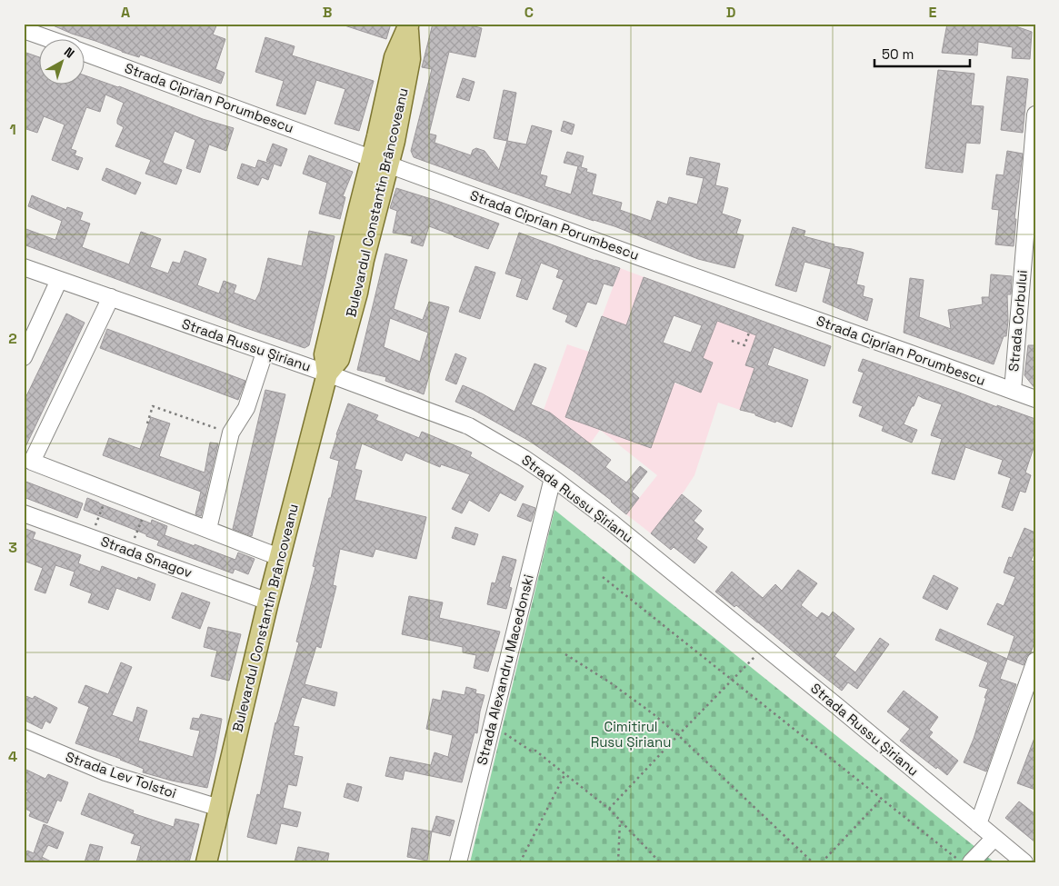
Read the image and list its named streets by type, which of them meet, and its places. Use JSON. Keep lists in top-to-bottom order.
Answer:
{
  "streets": {
    "main road": ["Bulevardul Constantin Brâncoveanu"],
    "street": [
      "Strada Ciprian Porumbescu",
      "Strada Corbului",
      "Strada Russu Șirianu",
      "Strada Snagov",
      "Strada Alexandru Macedonski",
      "Strada Lev Tolstoi"
    ]
  },
  "crossings": [
    ["Strada Ciprian Porumbescu", "Bulevardul Constantin Brâncoveanu"],
    ["Strada Ciprian Porumbescu", "Strada Corbului"],
    ["Bulevardul Constantin Brâncoveanu", "Strada Russu Șirianu"],
    ["Bulevardul Constantin Brâncoveanu", "Strada Snagov"],
    ["Bulevardul Constantin Brâncoveanu", "Strada Lev Tolstoi"],
    ["Strada Russu Șirianu", "Strada Alexandru Macedonski"]
  ],
  "parks": ["Cimitirul Rusu Șirianu"],
  "scale_bar": "50 m",
  "north": "top right",
  "grid": {
    "columns": [
      "A",
      "B",
      "C",
      "D",
      "E"
    ],
    "rows": [
      "1",
      "2",
      "3",
      "4"
    ]
  }
}
